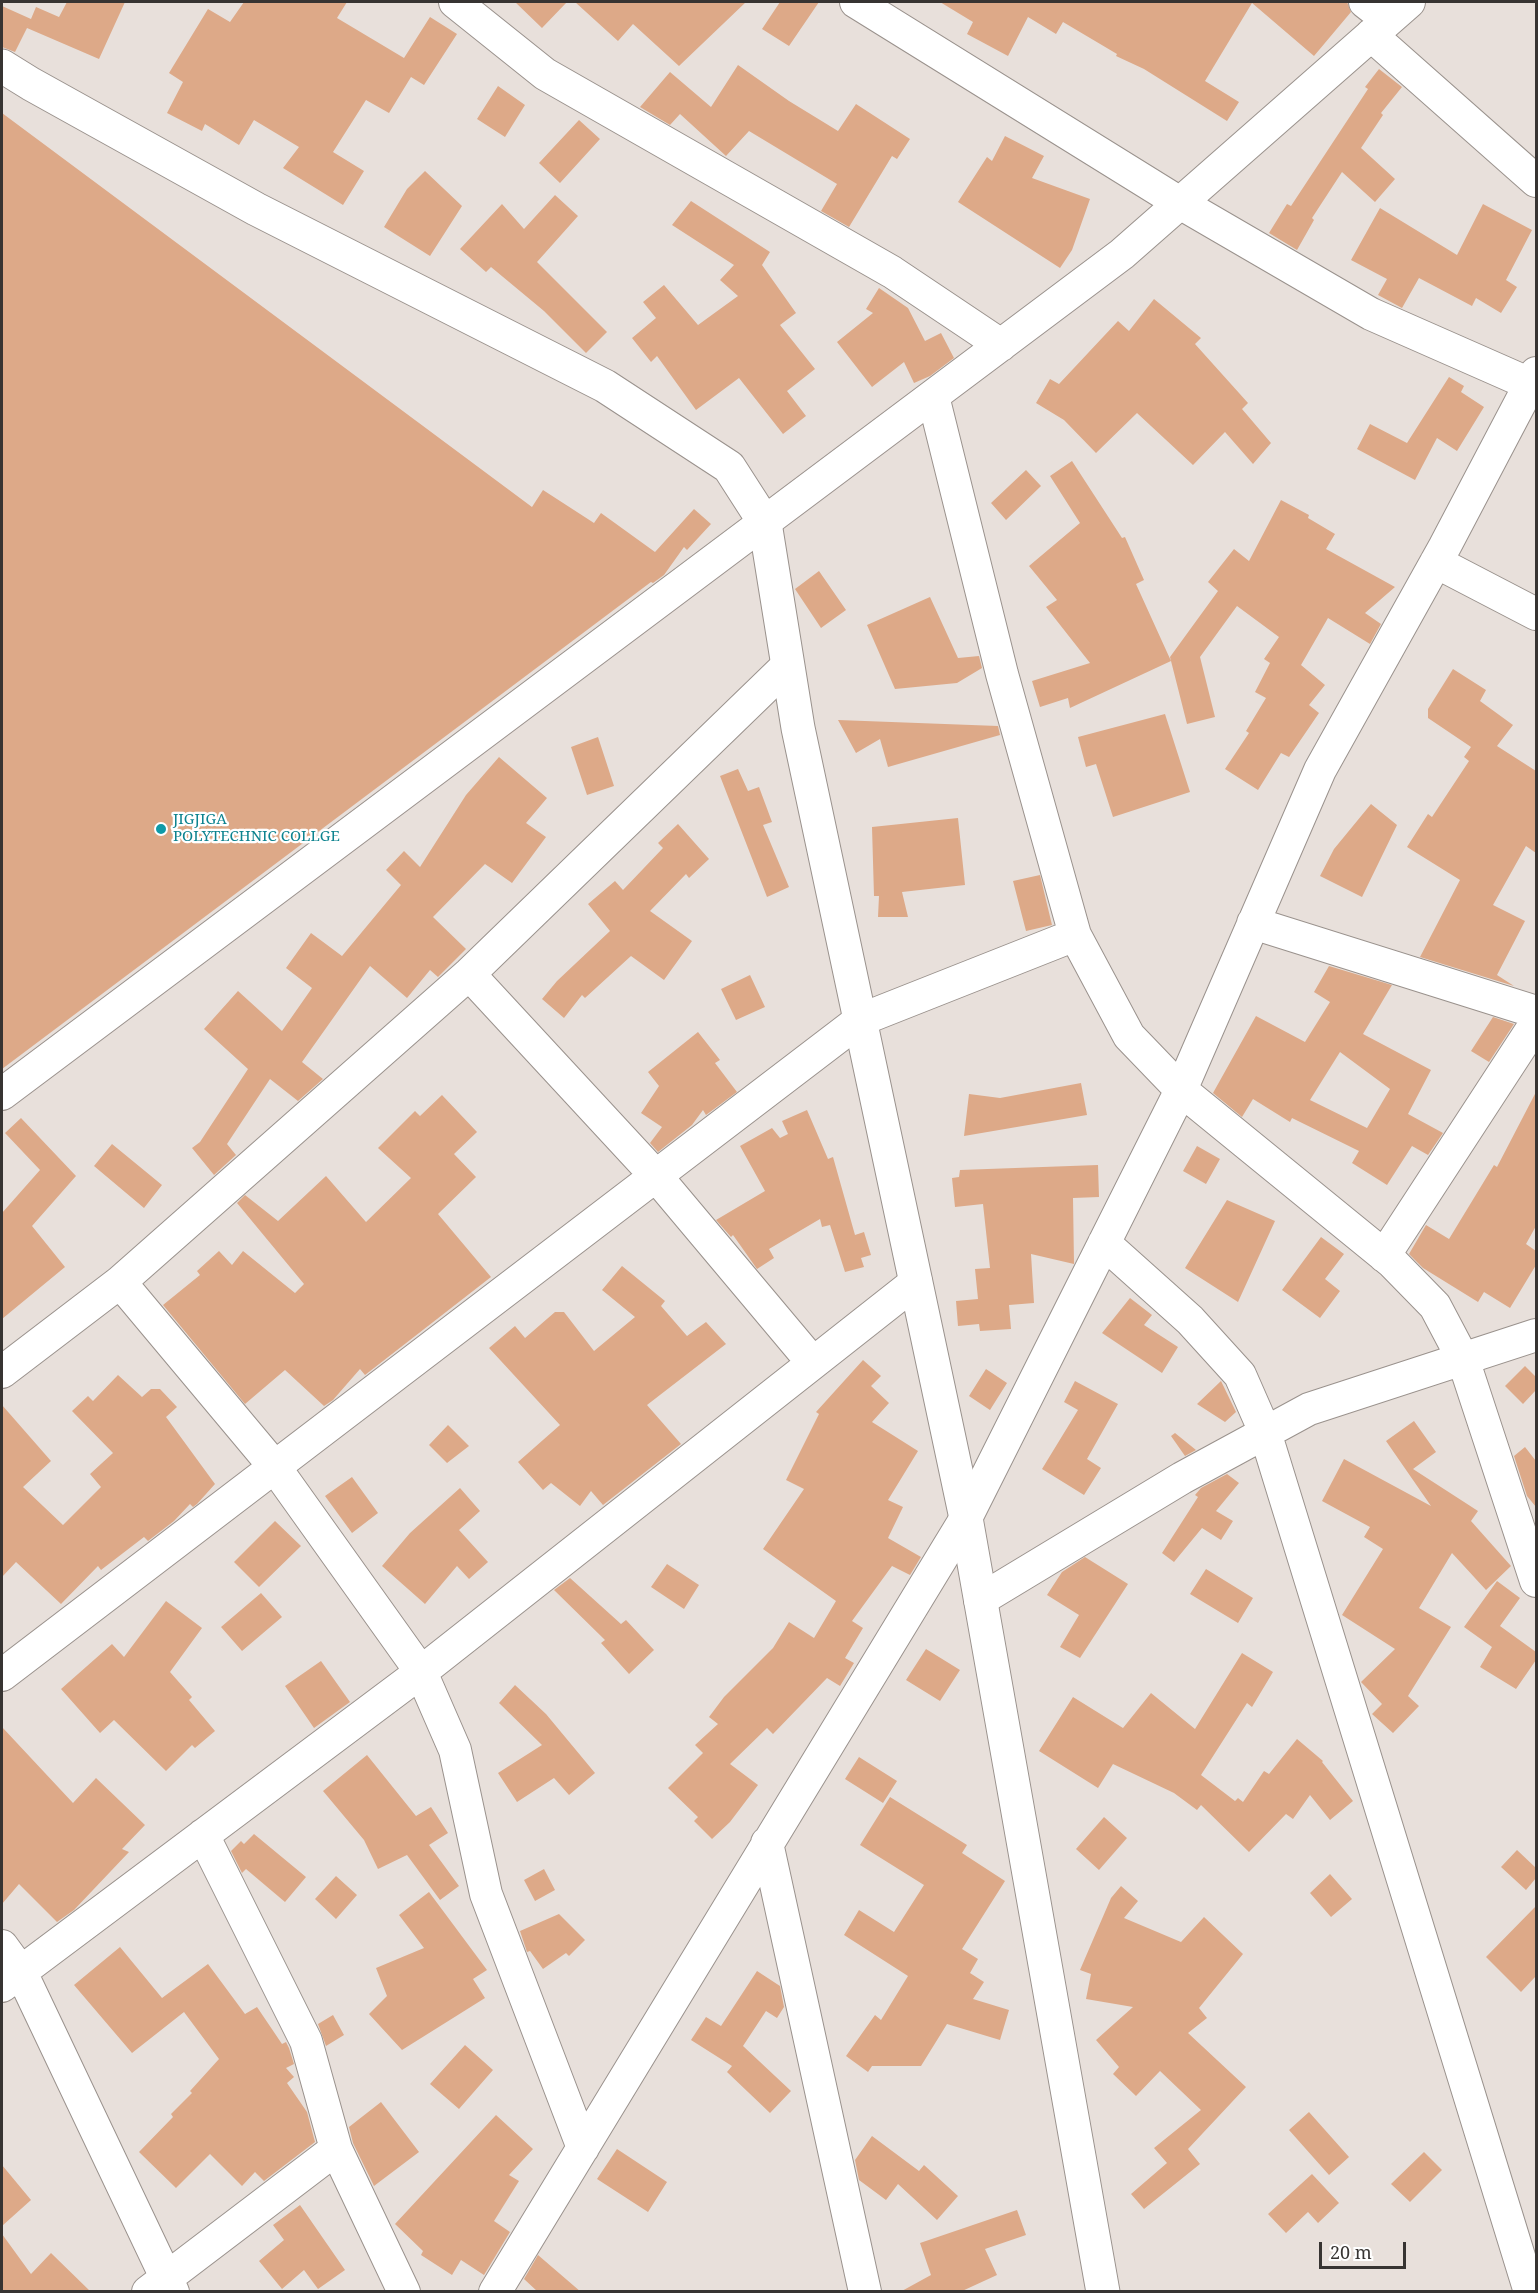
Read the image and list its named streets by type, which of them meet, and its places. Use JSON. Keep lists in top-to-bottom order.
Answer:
{
  "places": ["JIGJIGA POLYTECHNIC COLLGE"],
  "scale_bar": "20 m"
}
